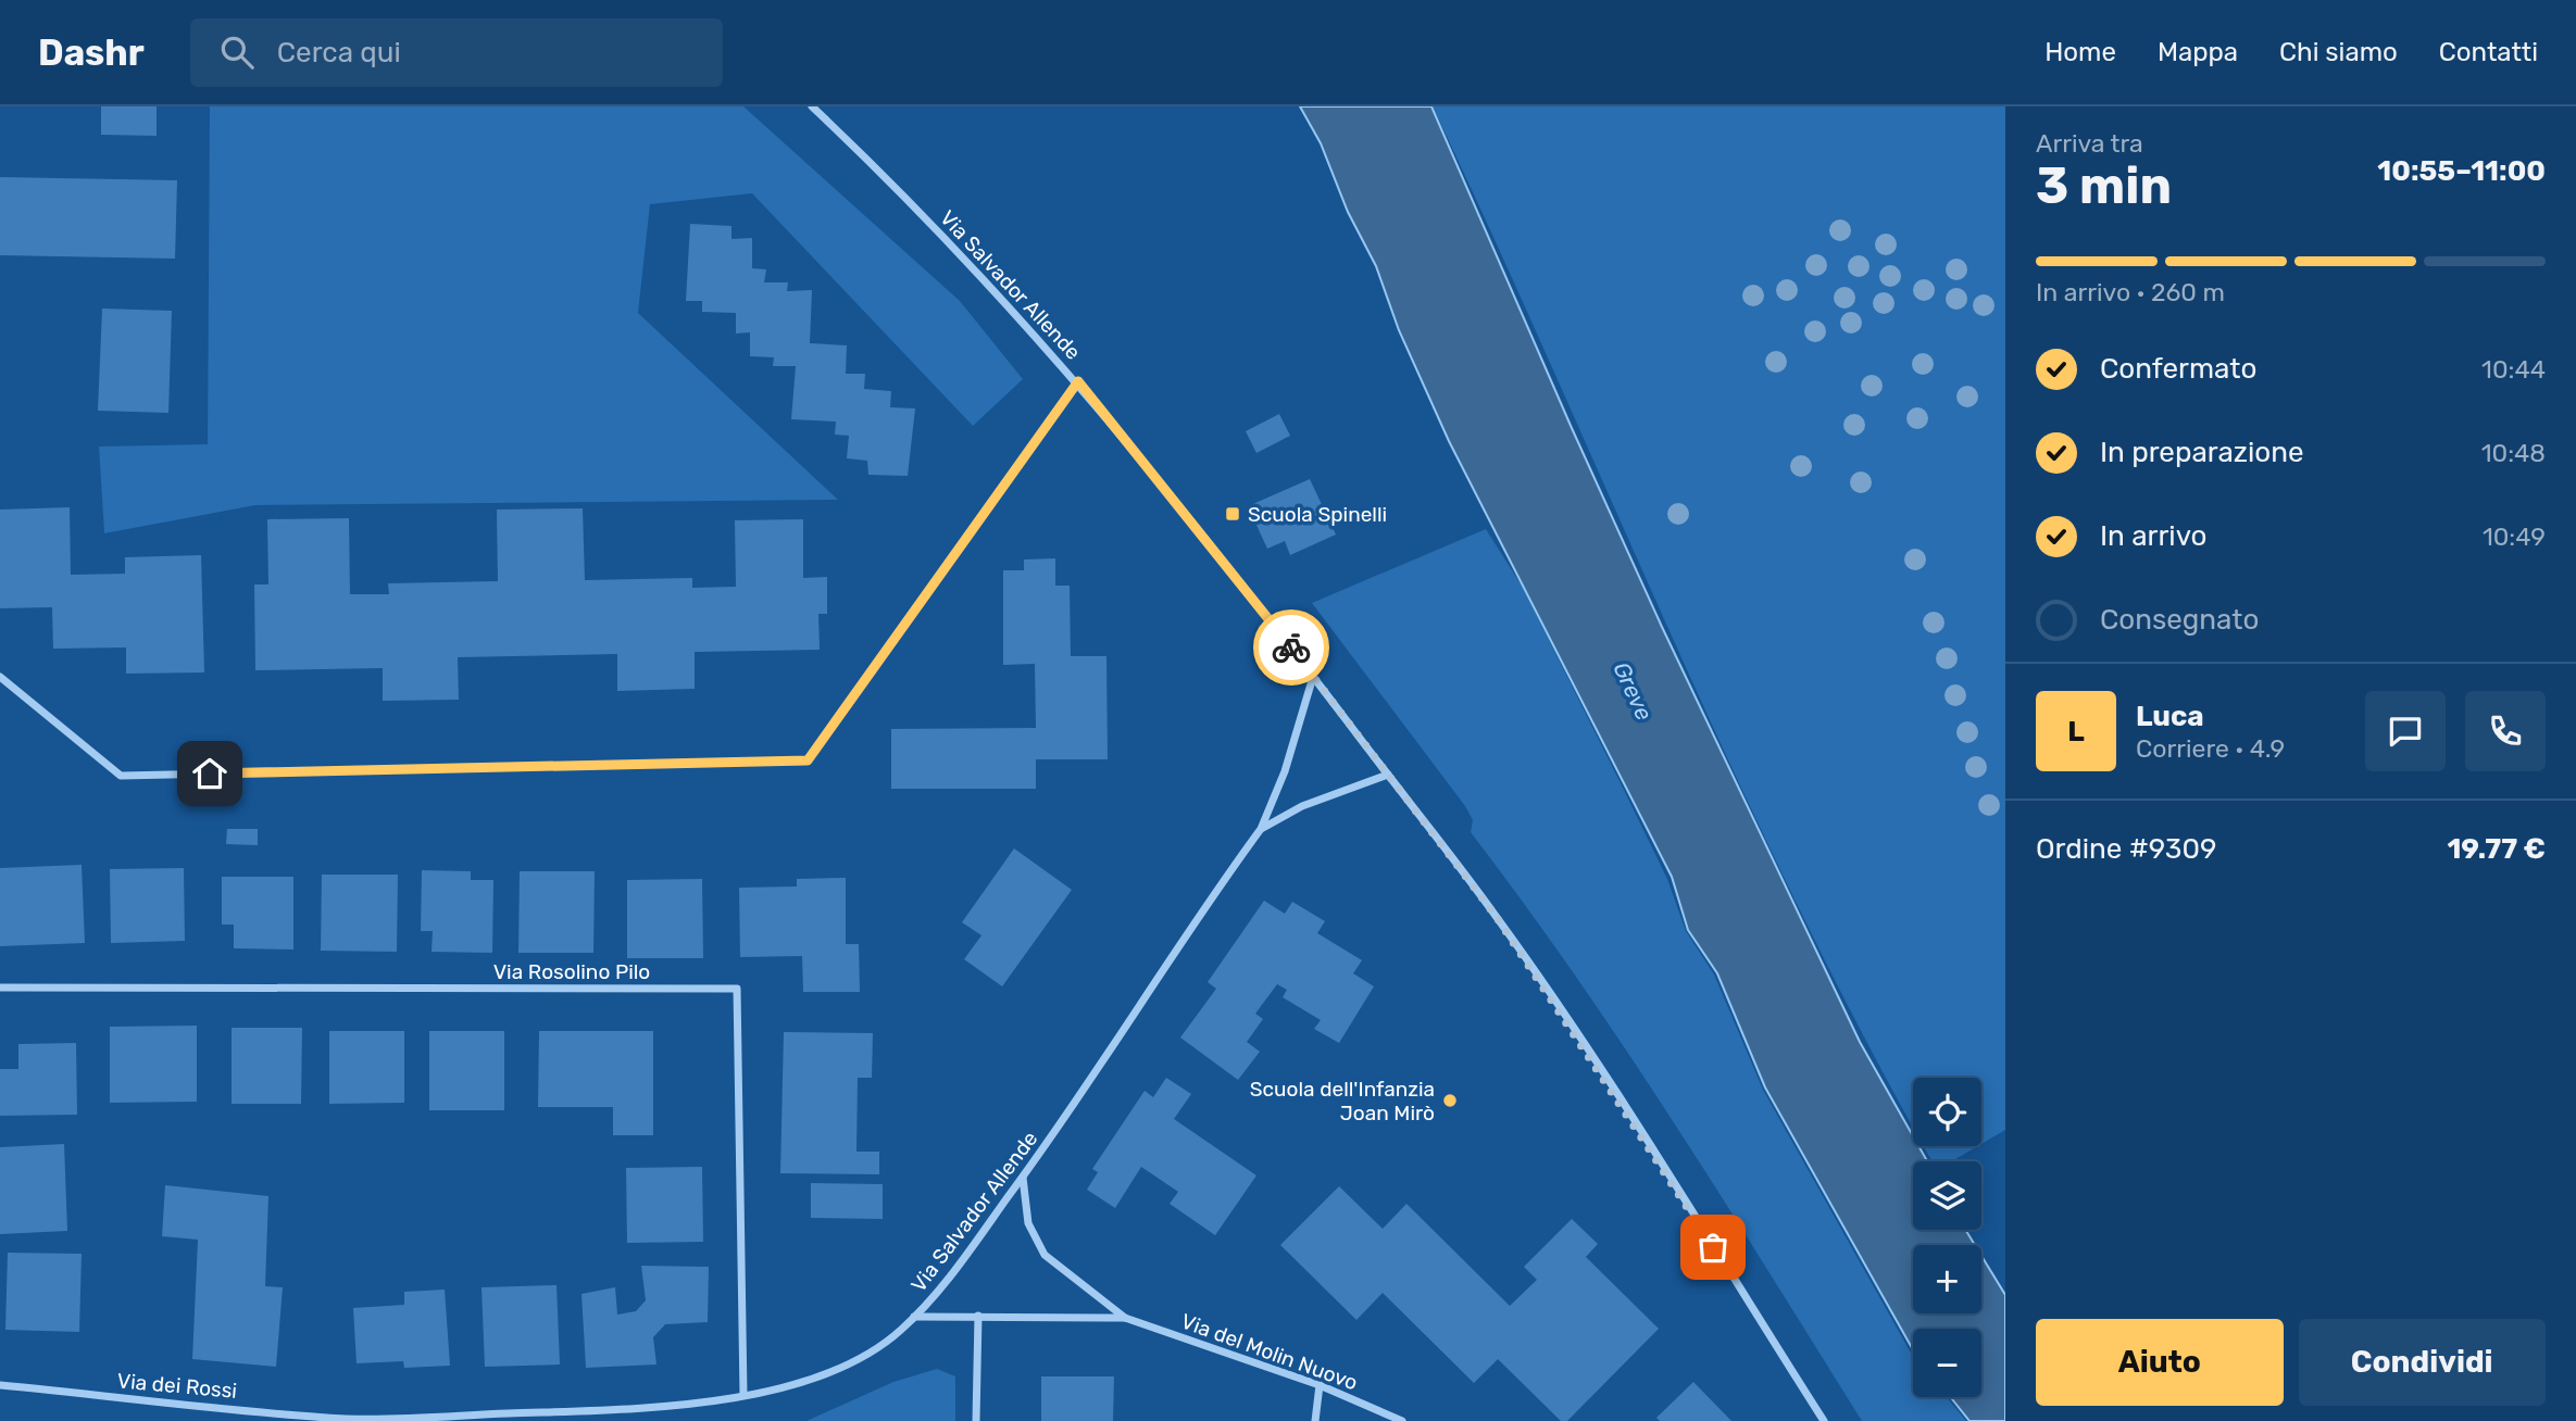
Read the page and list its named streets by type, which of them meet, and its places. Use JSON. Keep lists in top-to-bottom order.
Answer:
{
  "streets": {
    "street": [
      "Via Salvador Allende",
      "Via Rosolino Pilo",
      "Via del Molin Nuovo",
      "Via dei Rossi"
    ]
  },
  "crossings": [
    ["Via Salvador Allende", "Via Rosolino Pilo"],
    ["Via Salvador Allende", "Via del Molin Nuovo"],
    ["Via Salvador Allende", "Via dei Rossi"]
  ],
  "water": ["Greve"],
  "places": {
    "transit": ["Scuola Spinelli"],
    "other": ["Scuola dell'Infanzia Joan Mirò"]
  },
  "page": {
    "header": "Dashr",
    "search": "Cerca qui",
    "nav": [
      "Home",
      "Mappa",
      "Chi siamo",
      "Contatti"
    ],
    "heading": ["3 min", "Arriva tra", "10:55–11:00"],
    "panel": [
      "Luca",
      "Corriere · 4.9",
      "Ordine #9309",
      "19.77 €"
    ],
    "bar": "In arrivo · 260 m",
    "list": [
      ["Confermato", "10:44"],
      ["In preparazione", "10:48"],
      ["In arrivo", "10:49"],
      "Consegnato"
    ],
    "round": "L",
    "map_buttons": ["+", "−"],
    "buttons": ["Aiuto", "Condividi"]
  }
}
